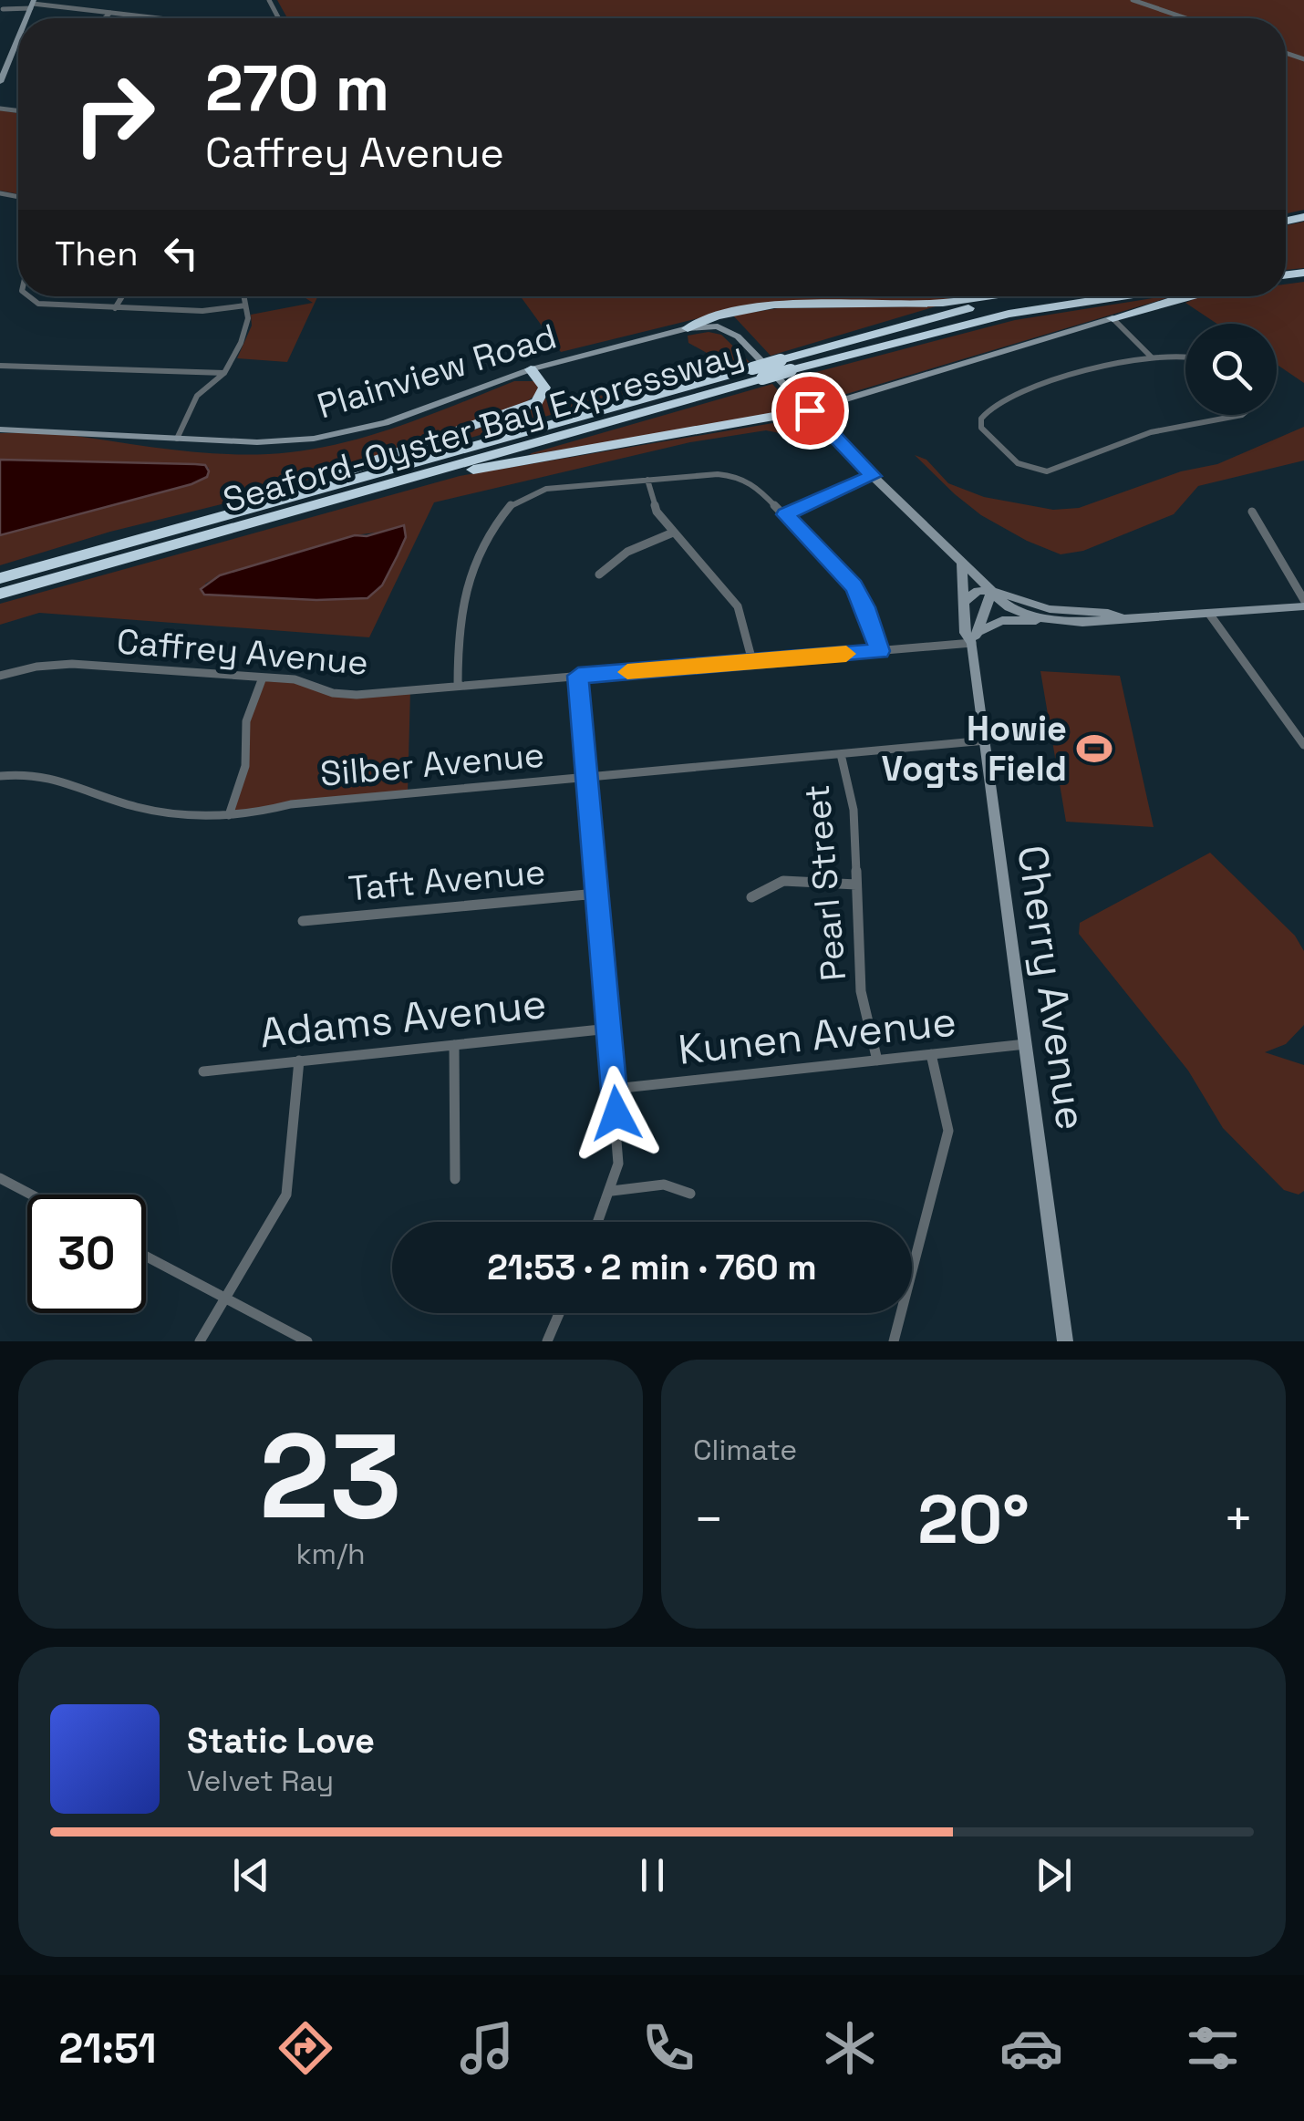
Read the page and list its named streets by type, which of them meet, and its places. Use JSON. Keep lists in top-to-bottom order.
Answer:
{
  "streets": {
    "highway": ["Seaford-Oyster Bay Expressway"],
    "main road": ["Plainview Road", "Cherry Avenue"],
    "street": [
      "Caffrey Avenue",
      "Silber Avenue",
      "Taft Avenue",
      "Pearl Street",
      "Adams Avenue",
      "Kunen Avenue"
    ]
  },
  "crossings": [
    ["Caffrey Avenue", "Cherry Avenue"],
    ["Silber Avenue", "Pearl Street"],
    ["Silber Avenue", "Cherry Avenue"],
    ["Pearl Street", "Kunen Avenue"],
    ["Cherry Avenue", "Kunen Avenue"]
  ],
  "places": {
    "sports": ["Howie Vogts Field"]
  },
  "page": {
    "turn": ["270 m", "Caffrey Avenue"],
    "then": "Then",
    "limit": "30",
    "trip": "21:53 · 2 min · 760 m",
    "tile": [
      ["23", "km/h"],
      "Climate"
    ],
    "heat": ["−", "20°", "+"],
    "song": ["Static Love", "Velvet Ray"],
    "tabs": "21:51"
  }
}
